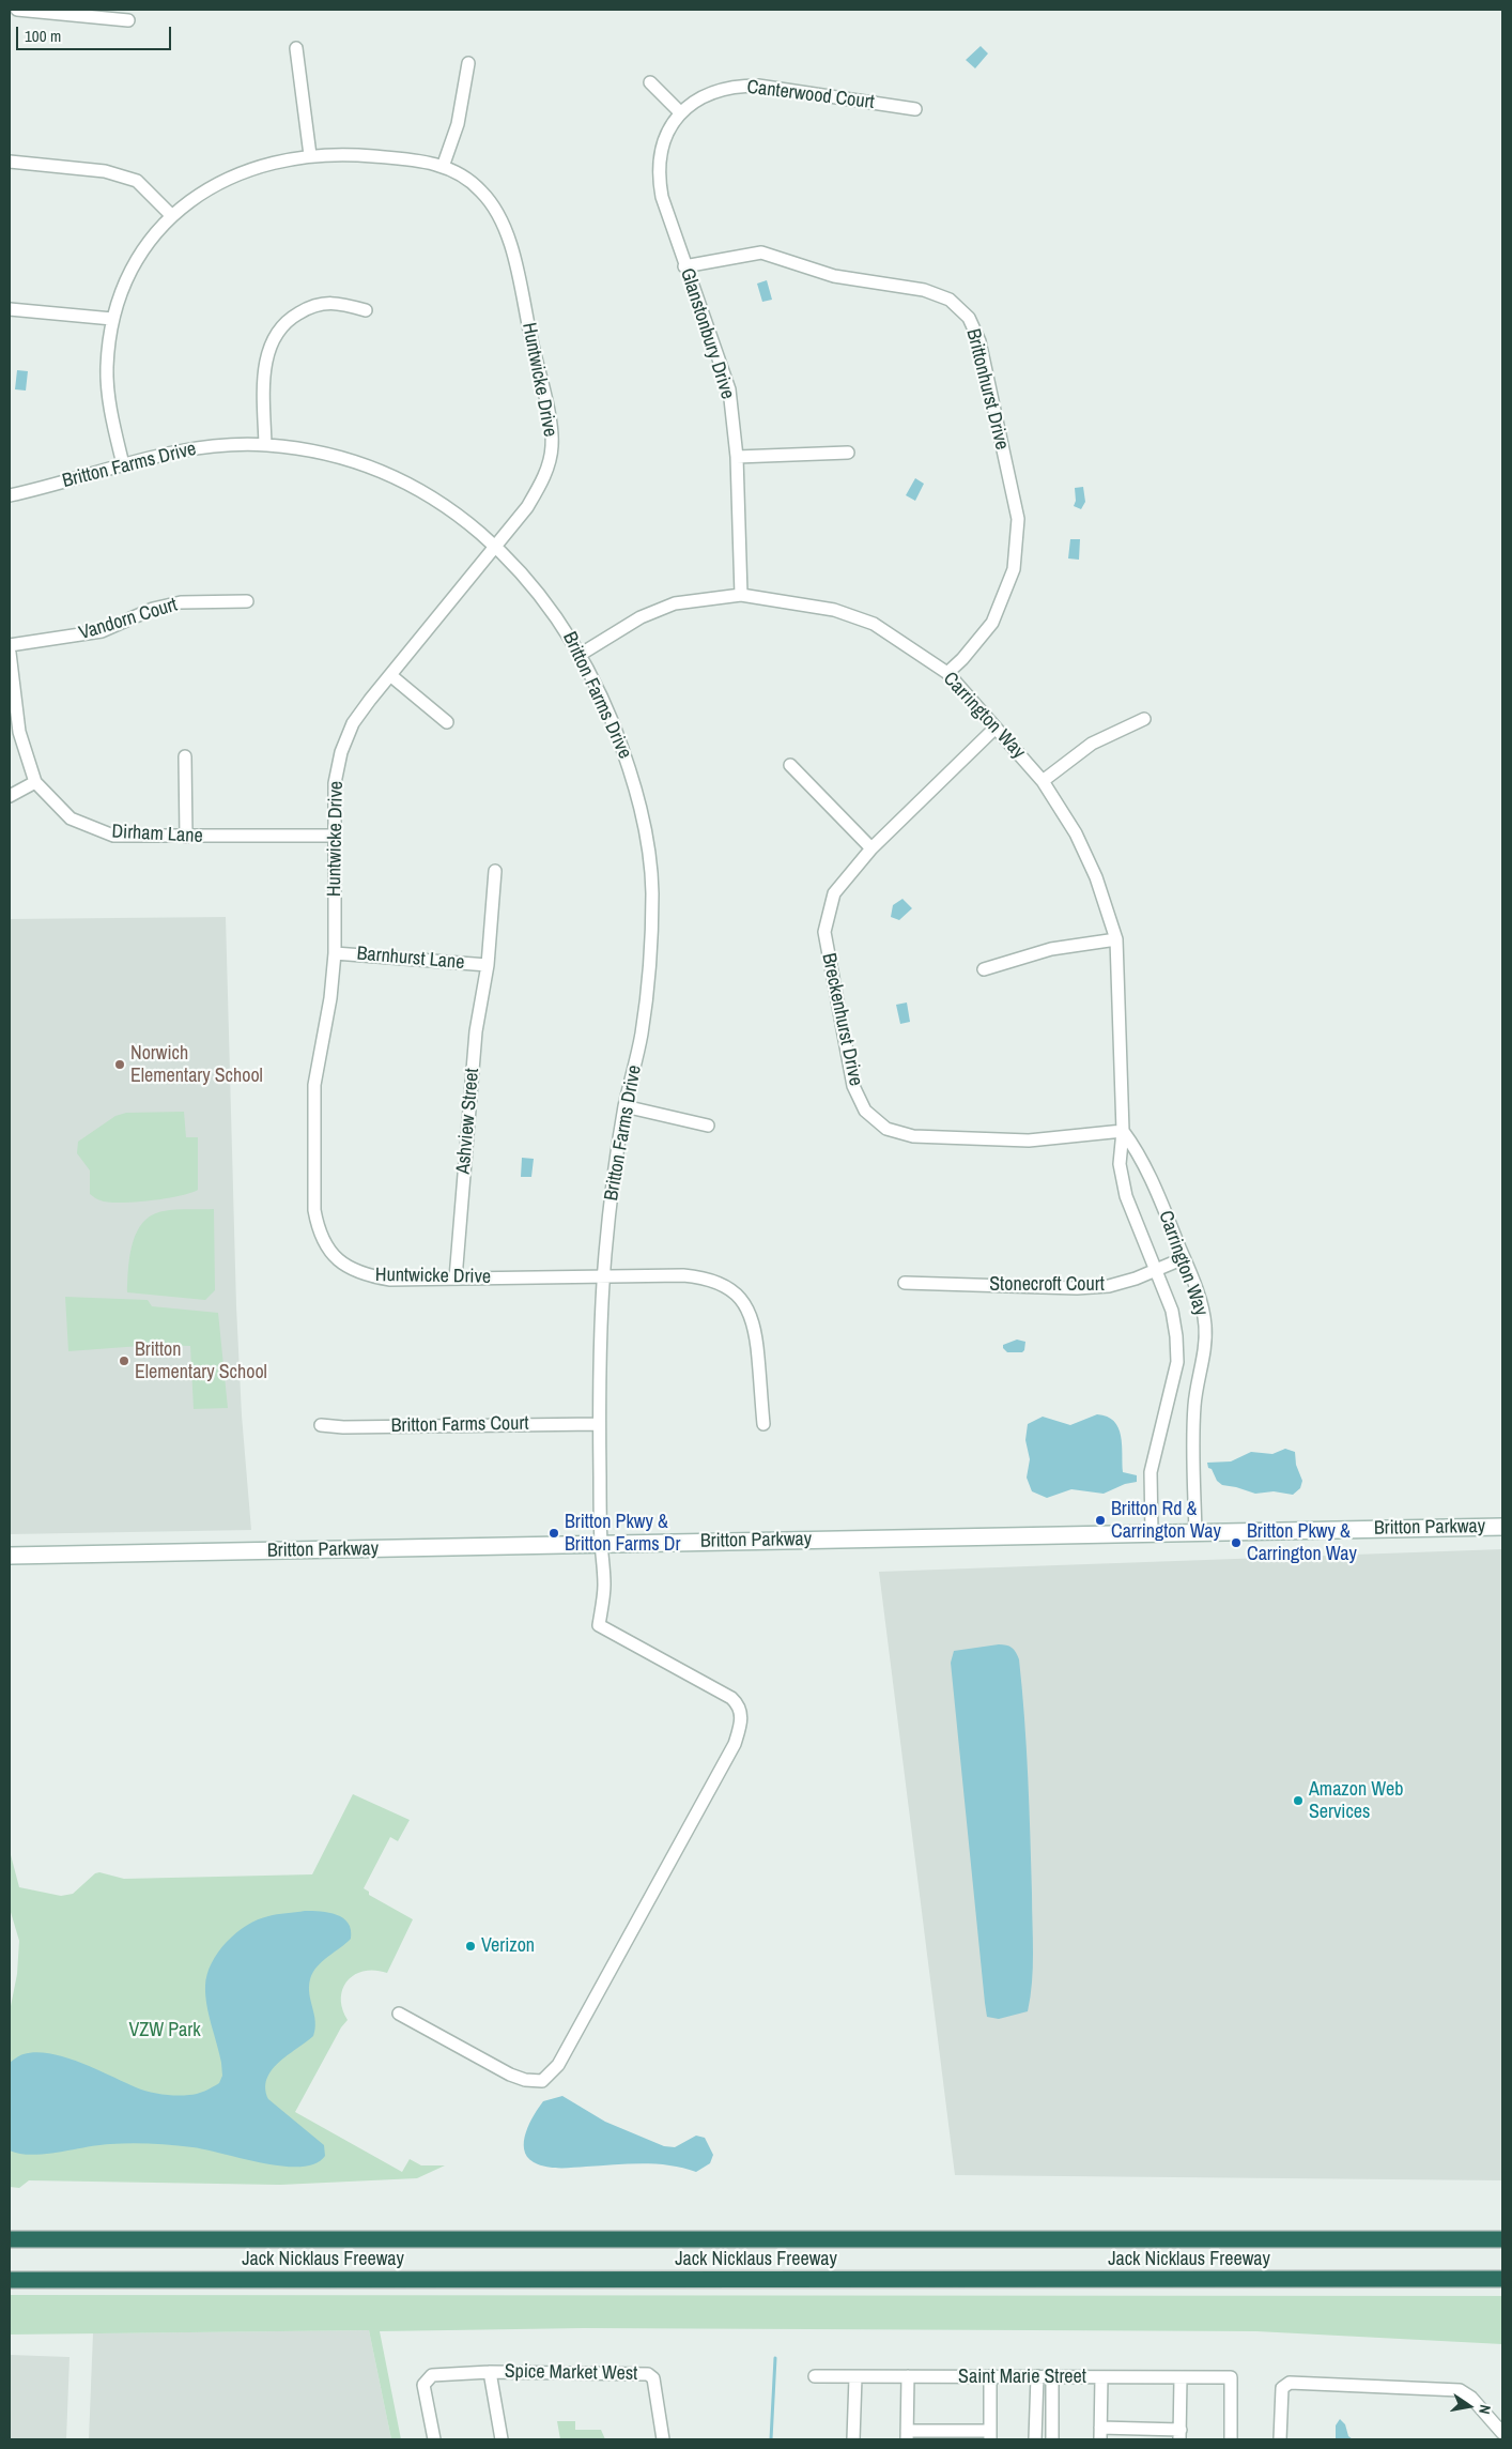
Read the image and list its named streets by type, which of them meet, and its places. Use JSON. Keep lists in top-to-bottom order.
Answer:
{
  "streets": {
    "highway": ["Jack Nicklaus Freeway"],
    "main road": ["Britton Parkway"],
    "street": [
      "Canterwood Court",
      "Glanstonbury Drive",
      "Huntwicke Drive",
      "Brittonhurst Drive",
      "Britton Farms Drive",
      "Vandorn Court",
      "Carrington Way",
      "Dirham Lane",
      "Barnhurst Lane",
      "Breckenhurst Drive",
      "Ashview Street",
      "Stonecroft Court",
      "Britton Farms Court",
      "Spice Market West",
      "Saint Marie Street"
    ]
  },
  "crossings": [
    ["Canterwood Court", "Glanstonbury Drive"],
    ["Glanstonbury Drive", "Brittonhurst Drive"],
    ["Glanstonbury Drive", "Carrington Way"],
    ["Huntwicke Drive", "Britton Farms Drive"],
    ["Huntwicke Drive", "Dirham Lane"],
    ["Huntwicke Drive", "Barnhurst Lane"],
    ["Huntwicke Drive", "Ashview Street"],
    ["Brittonhurst Drive", "Carrington Way"],
    ["Britton Farms Drive", "Carrington Way"],
    ["Britton Farms Drive", "Britton Farms Court"],
    ["Britton Farms Drive", "Britton Parkway"],
    ["Carrington Way", "Breckenhurst Drive"],
    ["Carrington Way", "Stonecroft Court"],
    ["Carrington Way", "Britton Parkway"],
    ["Barnhurst Lane", "Ashview Street"]
  ],
  "parks": ["VZW Park"],
  "places": [
    "Norwich Elementary School",
    "Britton Elementary School",
    "Britton Rd & Carrington Way",
    "Britton Pkwy & Britton Farms Dr",
    "Britton Pkwy & Carrington Way",
    "Amazon Web Services",
    "Verizon"
  ],
  "scale_bar": "100 m",
  "north": "right"
}
